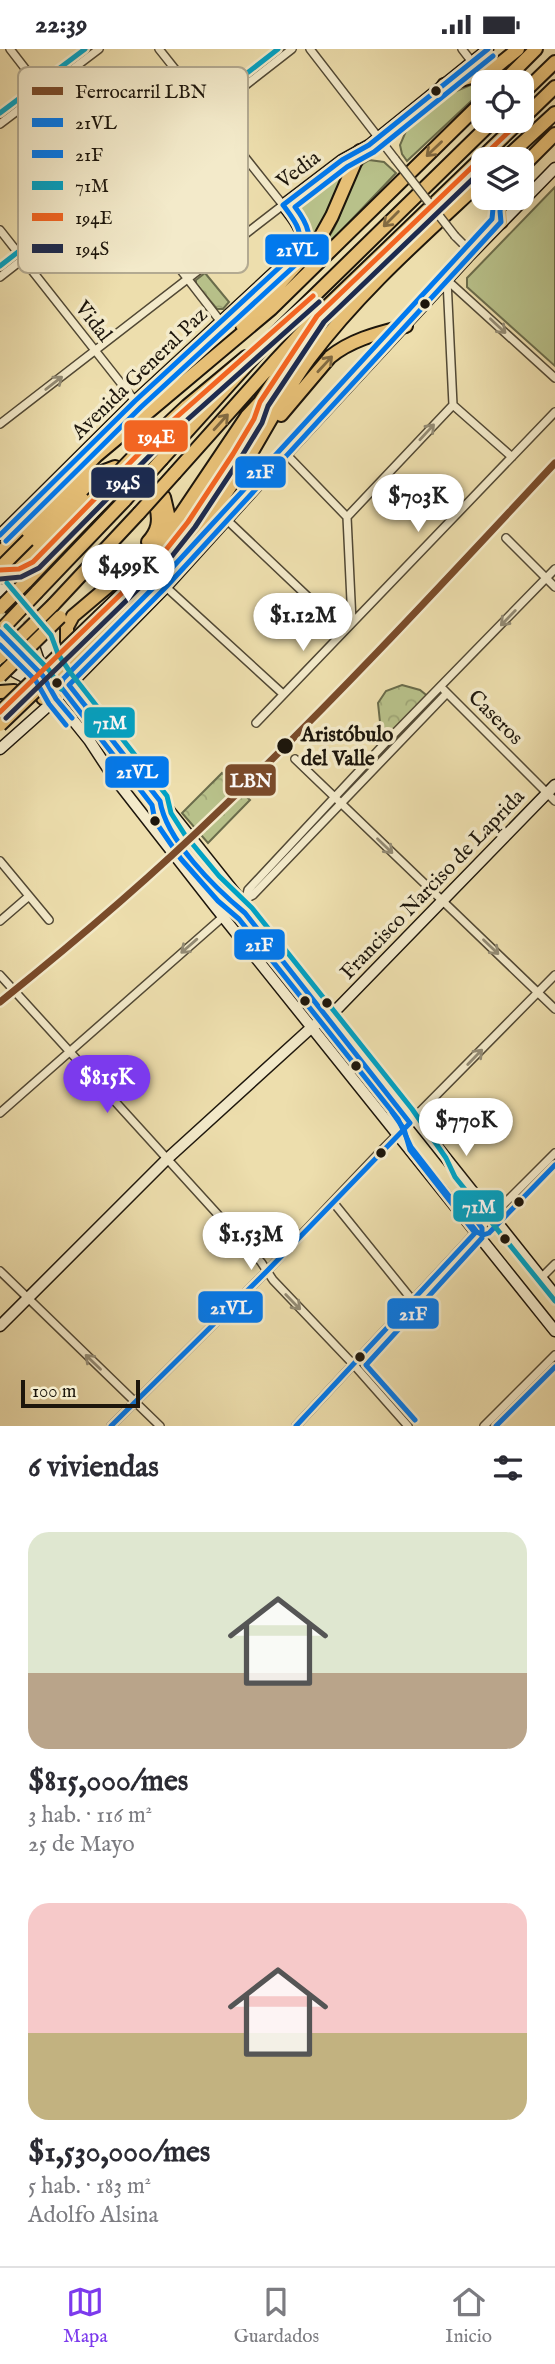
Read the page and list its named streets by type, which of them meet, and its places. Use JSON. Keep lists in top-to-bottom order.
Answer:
{
  "streets": {
    "highway": ["Avenida General Paz"],
    "street": [
      "Vedia",
      "Vidal",
      "Caseros",
      "Francisco Narciso de Laprida"
    ]
  },
  "crossings": [
    ["Vedia", "Vidal"],
    ["Vedia", "Avenida General Paz"],
    ["Vidal", "Avenida General Paz"],
    ["Caseros", "Francisco Narciso de Laprida"]
  ],
  "places": ["Aristóbulo del Valle"],
  "lines": [
    "transit line 21VL",
    "transit line 71M",
    "transit line 21F",
    "transit line 194E",
    "transit line 194S",
    "rail line LBN"
  ],
  "legend": [
    "Ferrocarril LBN",
    "21VL",
    "21F",
    "71M",
    "194E",
    "194S"
  ],
  "scale_bar": "100 m",
  "page": {
    "status": "22:39",
    "price": [
      "$703K",
      "$499K",
      "$1.12M",
      "$815K",
      "$770K",
      "$1.53M"
    ],
    "scale": "100 m",
    "heading": "6 viviendas",
    "list": [
      {
        "name": "$815,000/mes",
        "note": "3 hab. · 116 m² · 25 de Mayo"
      },
      {
        "name": "$1,530,000/mes",
        "note": "5 hab. · 183 m² · Adolfo Alsina"
      }
    ],
    "tabs": ["Mapa", "Guardados", "Inicio"]
  }
}
